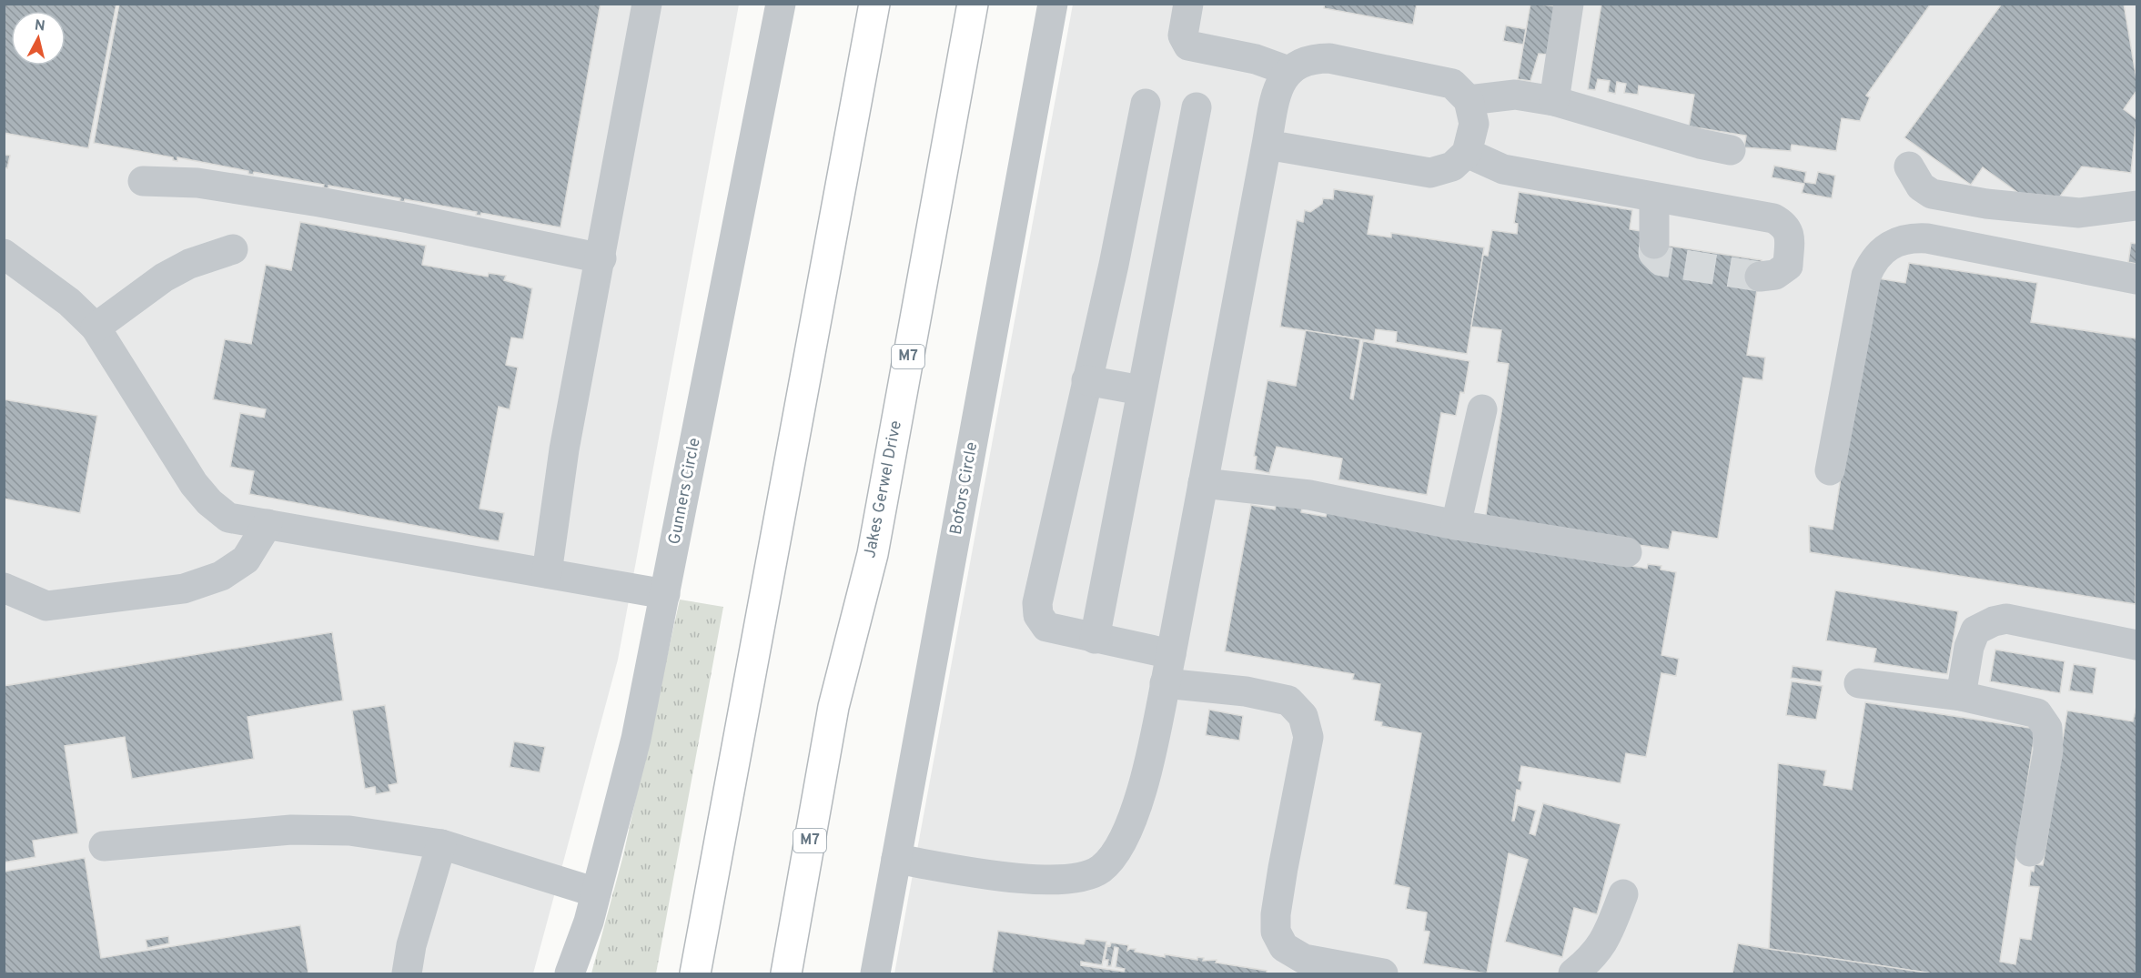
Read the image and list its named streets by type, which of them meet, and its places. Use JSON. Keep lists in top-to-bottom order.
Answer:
{
  "streets": {
    "highway": ["M7", "Jakes Gerwel Drive"],
    "street": ["Bofors Circle", "Gunners Circle"]
  },
  "north": "top"
}
